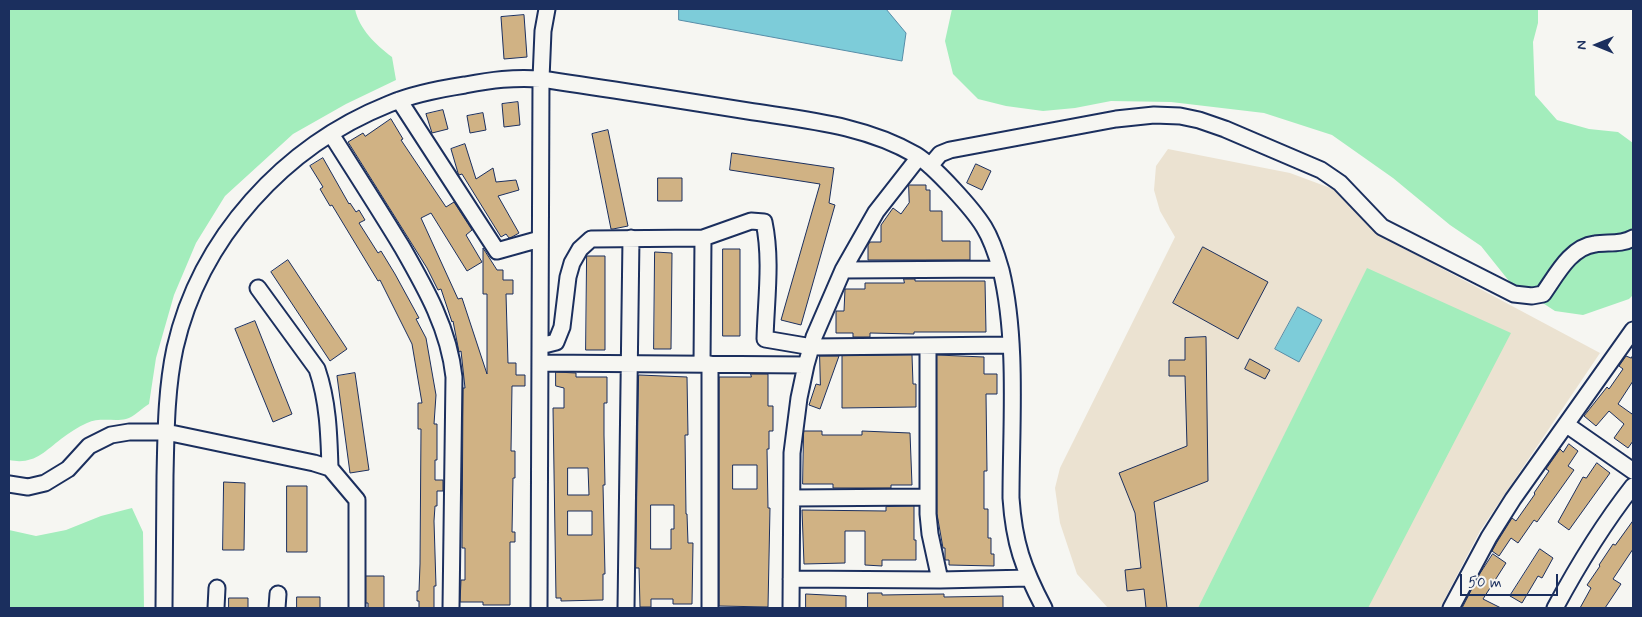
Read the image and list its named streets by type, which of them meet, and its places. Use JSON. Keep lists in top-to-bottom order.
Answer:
{
  "scale_bar": "50 m",
  "north": "left"
}
